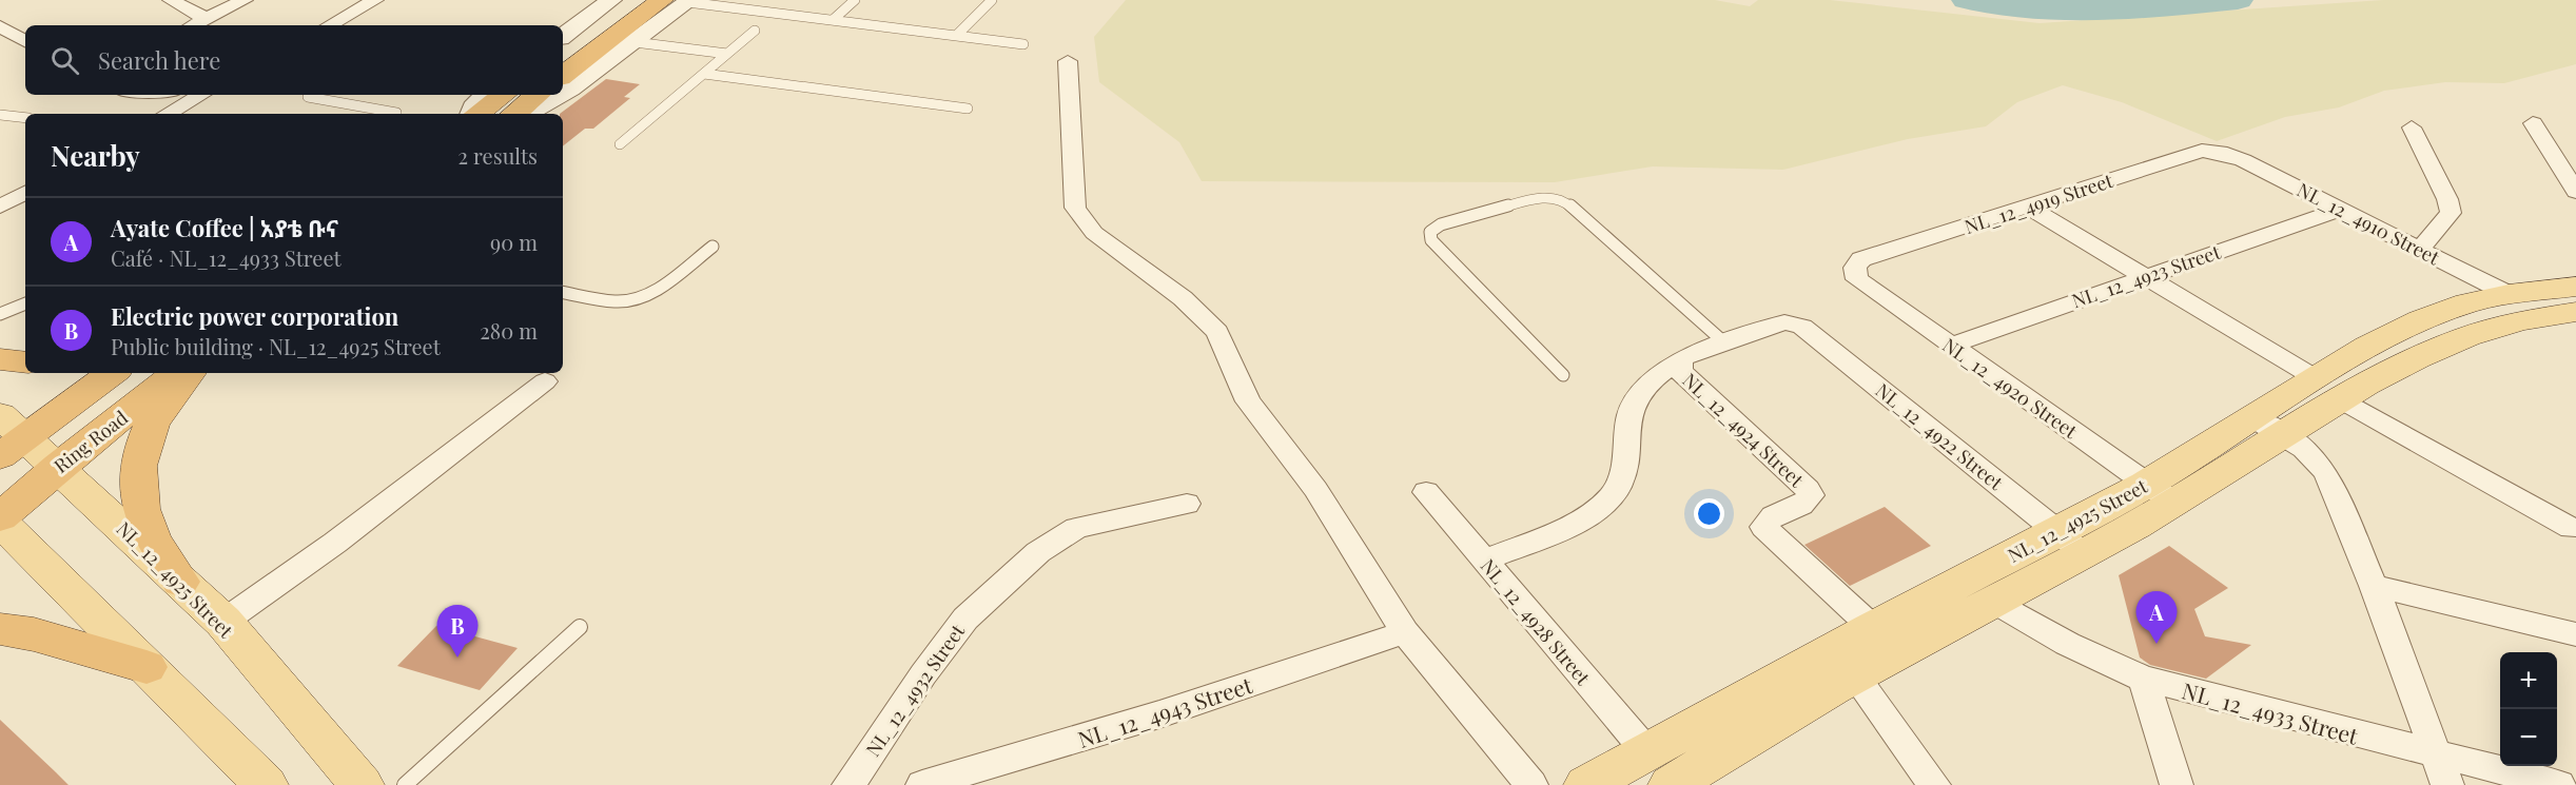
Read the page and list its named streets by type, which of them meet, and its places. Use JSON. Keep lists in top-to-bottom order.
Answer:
{
  "streets": {
    "highway": ["Ring Road"],
    "main road": ["NL_12_4925 Street"],
    "street": [
      "NL_12_4919 Street",
      "NL_12_4910 Street",
      "NL_12_4923 Street",
      "NL_12_4920 Street",
      "NL_12_4924 Street",
      "NL_12_4922 Street",
      "NL_12_4928 Street",
      "NL_12_4932 Street",
      "NL_12_4943 Street",
      "NL_12_4933 Street"
    ]
  },
  "crossings": [
    ["NL_12_4919 Street", "NL_12_4910 Street"],
    ["NL_12_4919 Street", "NL_12_4920 Street"],
    ["NL_12_4910 Street", "NL_12_4923 Street"],
    ["NL_12_4910 Street", "NL_12_4925 Street"],
    ["NL_12_4923 Street", "NL_12_4920 Street"],
    ["NL_12_4920 Street", "NL_12_4925 Street"],
    ["NL_12_4924 Street", "NL_12_4925 Street"],
    ["NL_12_4922 Street", "NL_12_4925 Street"],
    ["Ring Road", "NL_12_4925 Street"],
    ["NL_12_4925 Street", "NL_12_4928 Street"],
    ["NL_12_4925 Street", "NL_12_4933 Street"]
  ],
  "page": {
    "search": "Search here",
    "heading": ["Nearby", "2 results"],
    "list": [
      {
        "mark": "A",
        "name": "Ayate Coffee | አያቴ ቡና",
        "note": "Café · NL_12_4933 Street",
        "value": "90 m"
      },
      {
        "mark": "B",
        "name": "Electric power corporation",
        "note": "Public building · NL_12_4925 Street",
        "value": "280 m"
      }
    ],
    "pins": ["A", "B"],
    "map_buttons": ["+", "−"]
  }
}
